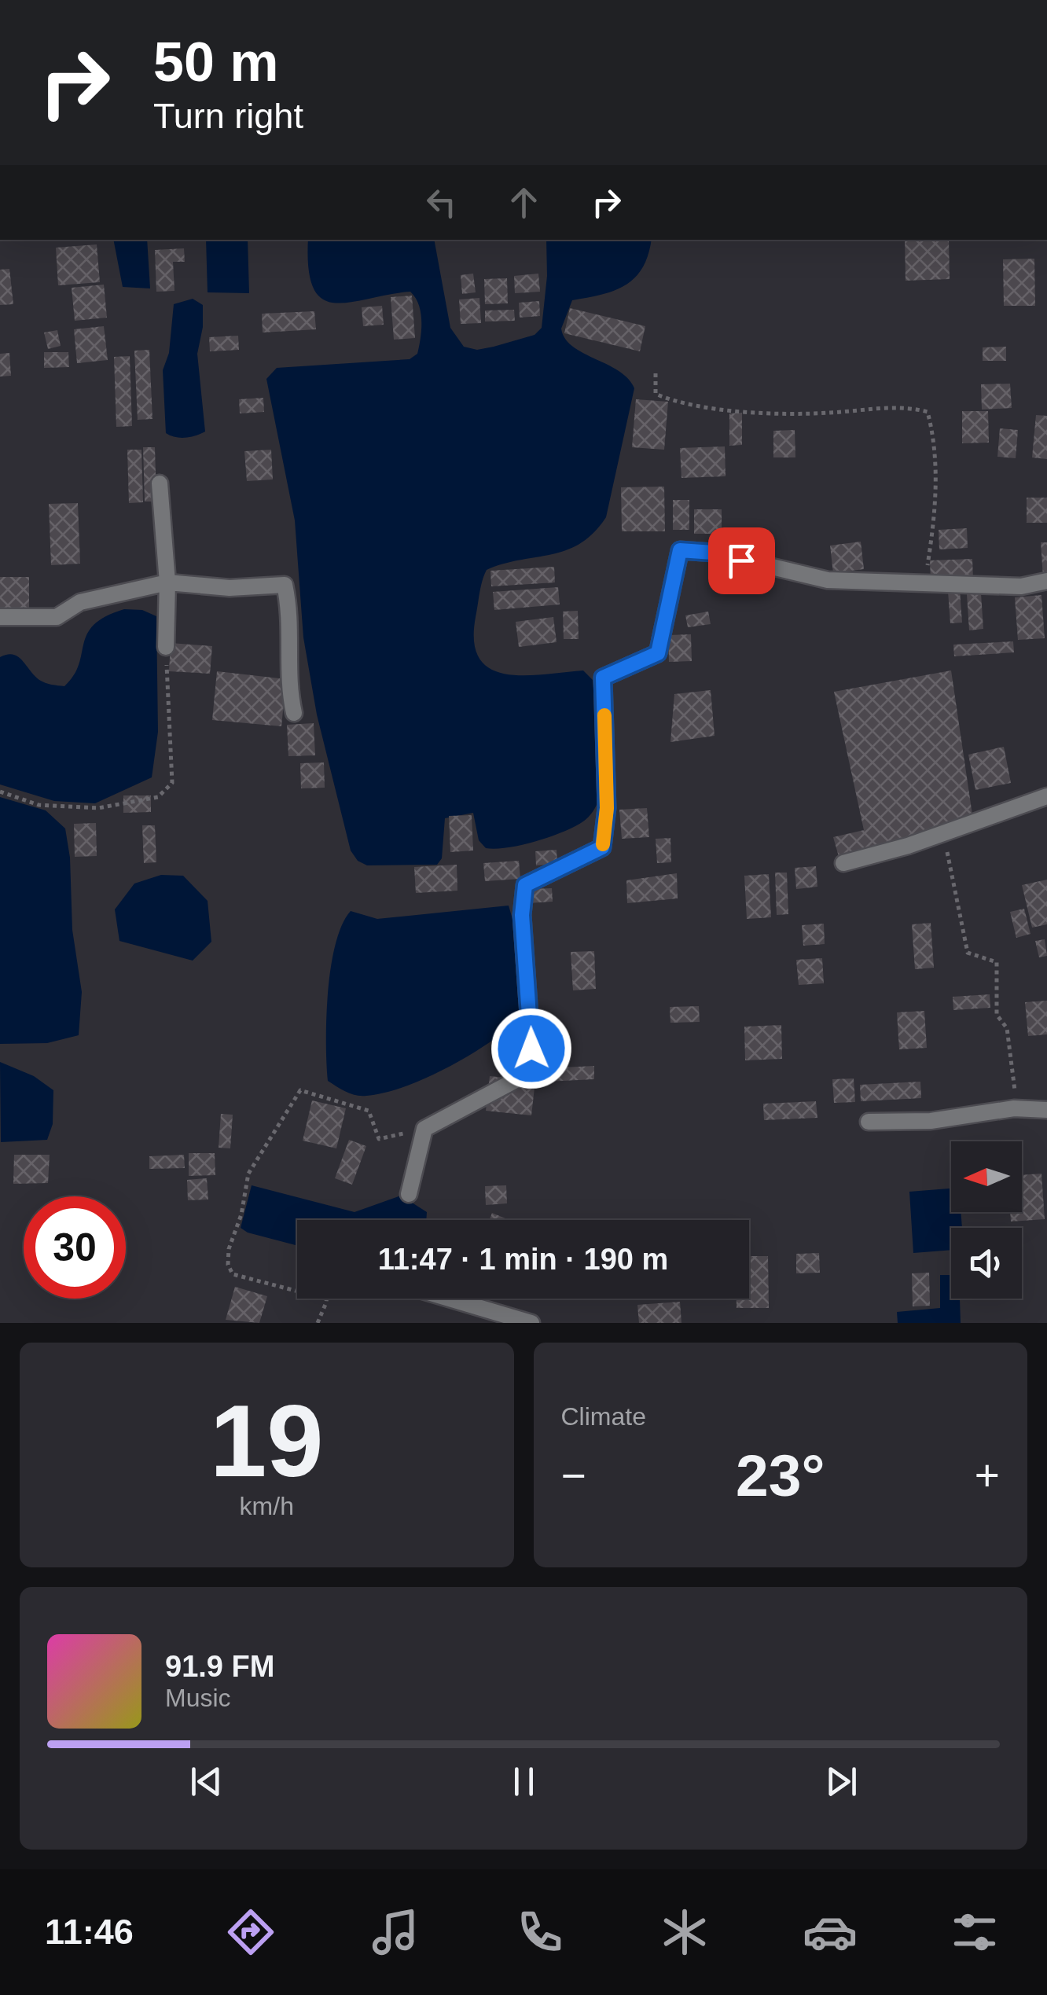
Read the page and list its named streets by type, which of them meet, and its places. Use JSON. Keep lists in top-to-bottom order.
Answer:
{
  "north": "left",
  "page": {
    "turn": ["50 m", "Turn right"],
    "limit": "30",
    "trip": "11:47 · 1 min · 190 m",
    "tile": [
      ["19", "km/h"],
      "Climate"
    ],
    "heat": ["−", "23°", "+"],
    "song": ["91.9 FM", "Music"],
    "tabs": "11:46"
  }
}
